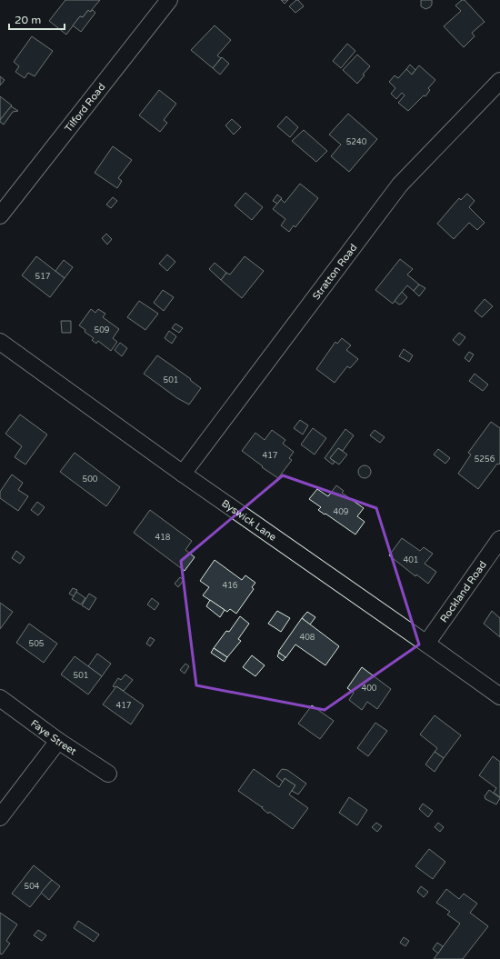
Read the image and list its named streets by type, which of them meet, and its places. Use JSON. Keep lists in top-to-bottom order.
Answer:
{
  "streets": {
    "street": [
      "Tilford Road",
      "Stratton Road",
      "Byswick Lane",
      "Rockland Road",
      "Faye Street"
    ]
  },
  "crossings": [
    ["Stratton Road", "Byswick Lane"],
    ["Byswick Lane", "Rockland Road"]
  ],
  "house_numbers": [
    "5240",
    "517",
    "509",
    "501",
    "417",
    "5256",
    "500",
    "409",
    "418",
    "401",
    "416",
    "408",
    "505",
    "501",
    "400",
    "417",
    "504"
  ],
  "scale_bar": "20 m"
}
